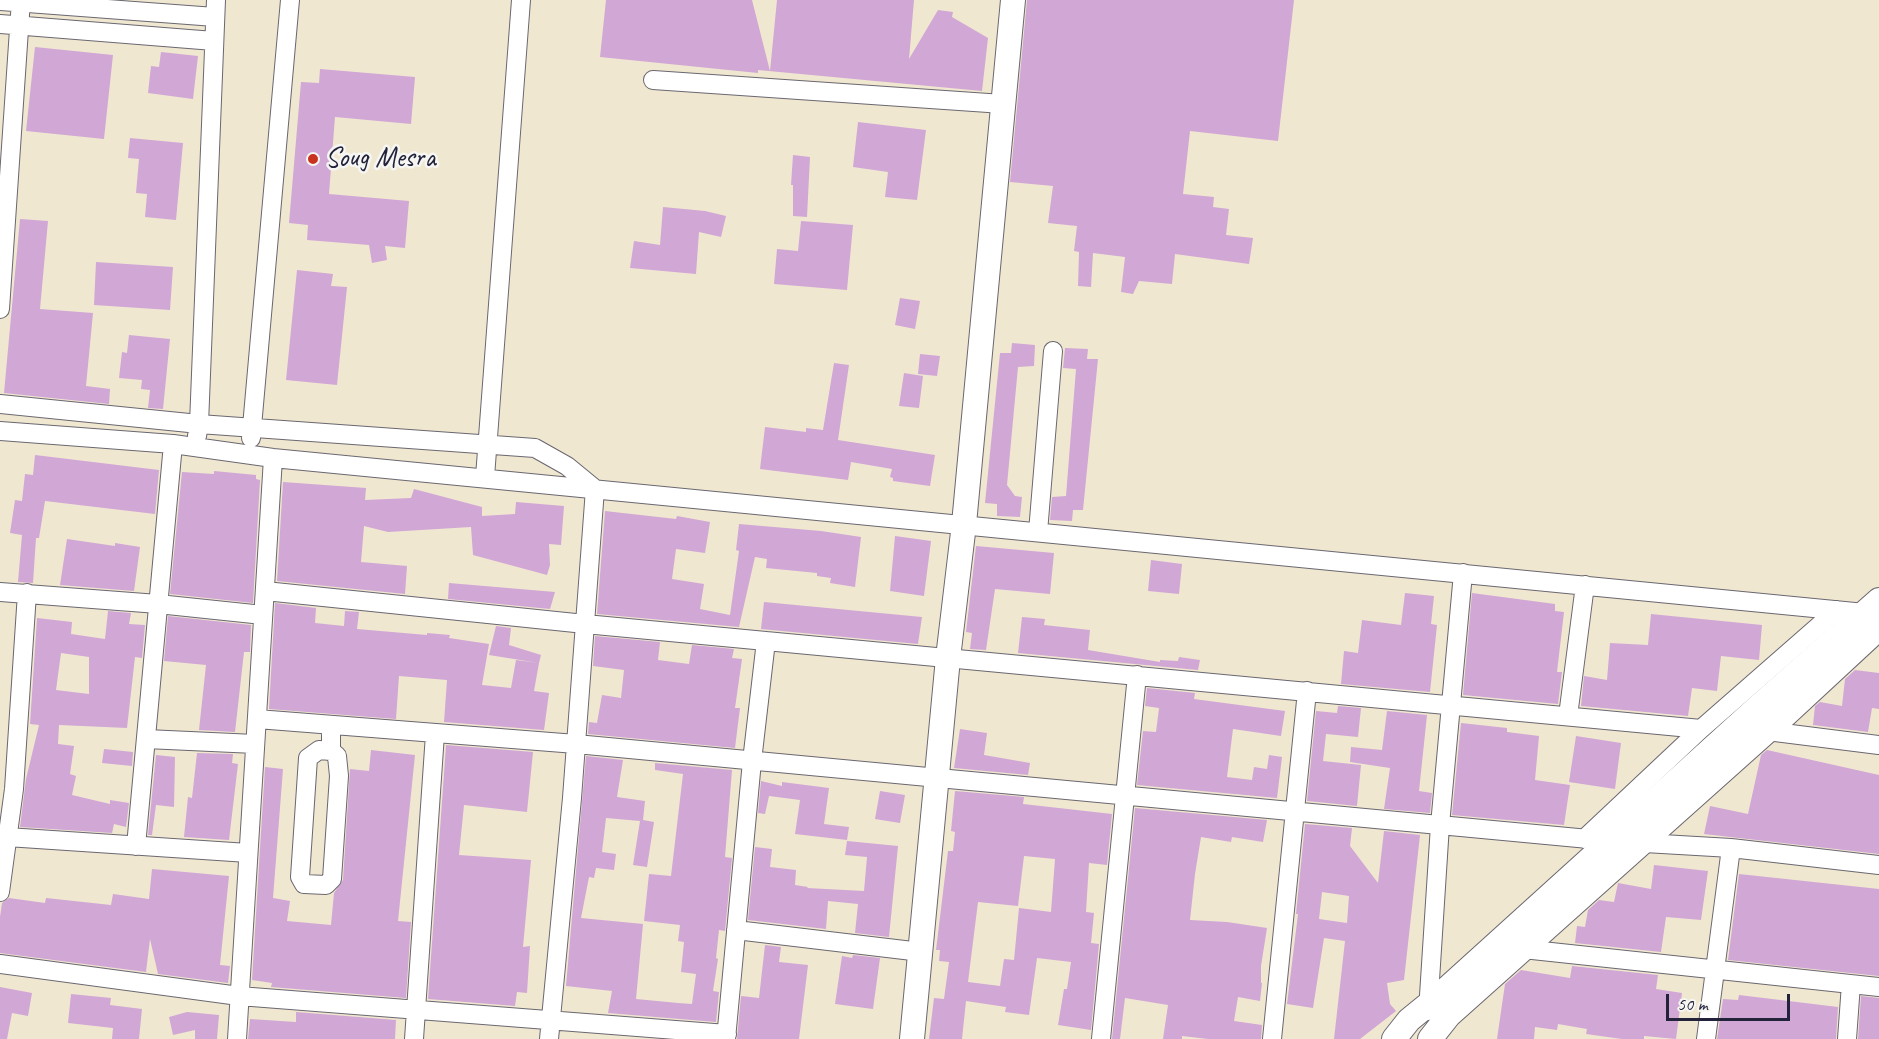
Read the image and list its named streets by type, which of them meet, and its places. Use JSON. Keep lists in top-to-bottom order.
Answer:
{
  "places": ["Soug Mesra"],
  "scale_bar": "50 m"
}
